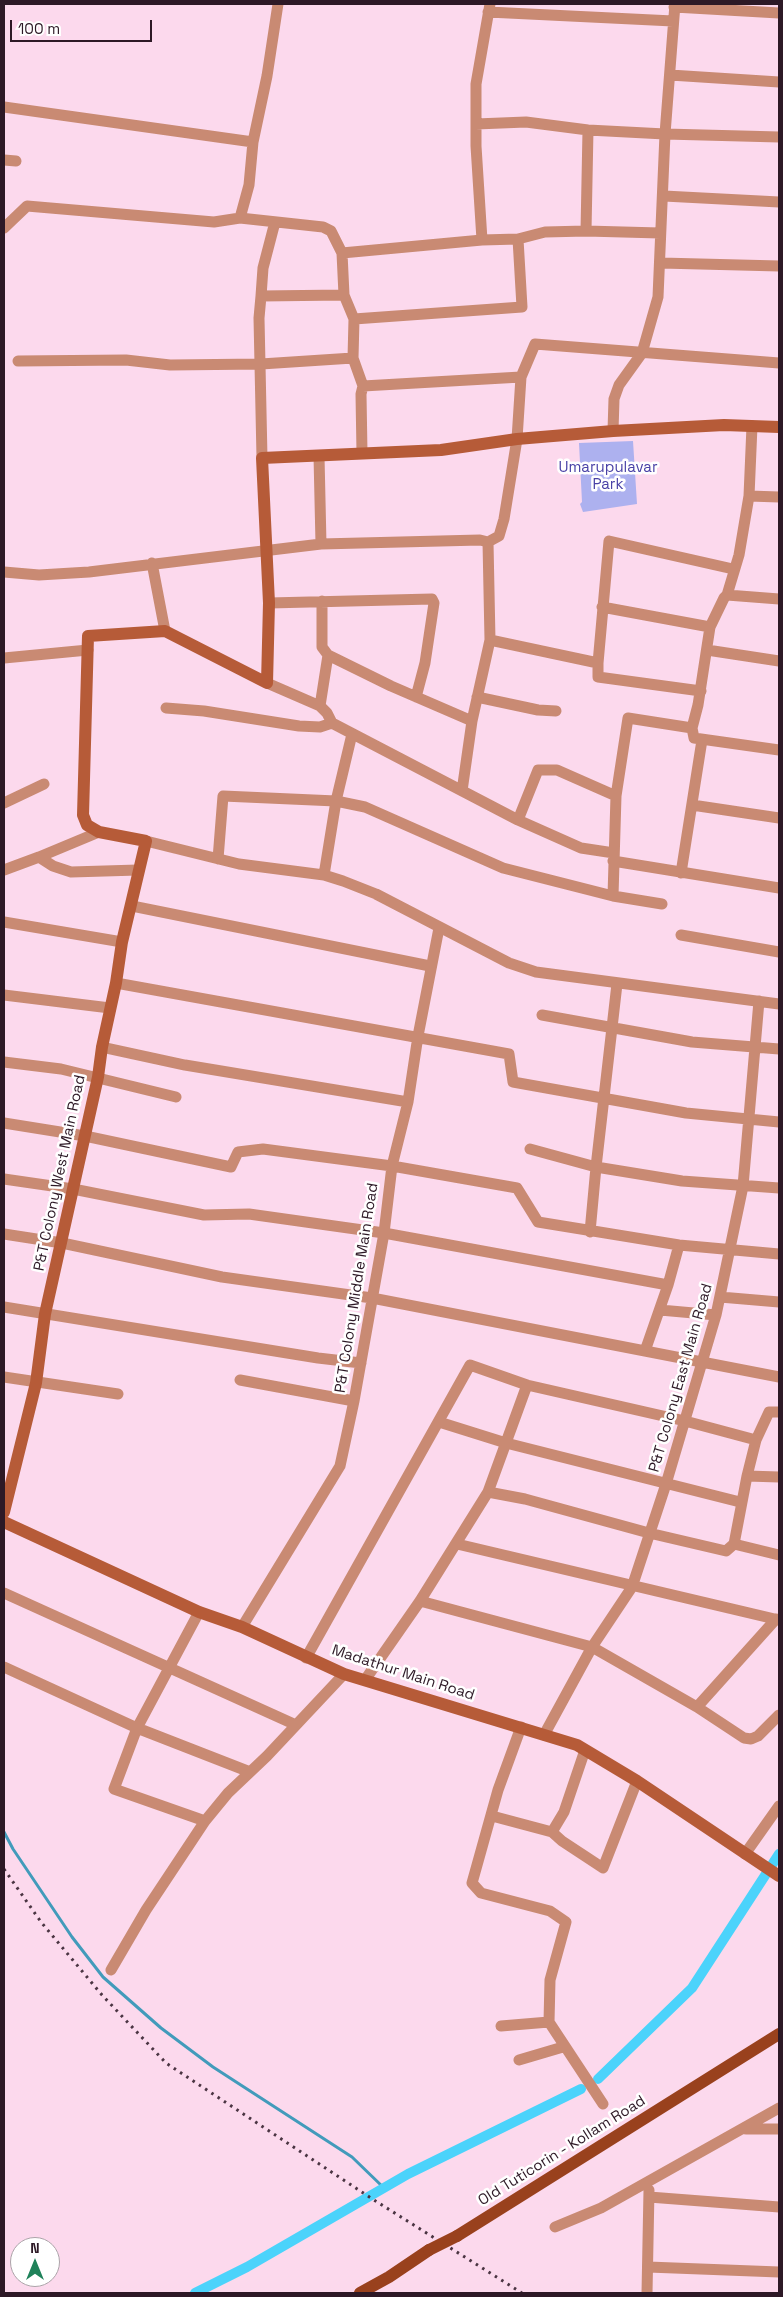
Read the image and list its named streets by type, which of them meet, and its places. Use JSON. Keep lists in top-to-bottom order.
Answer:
{
  "streets": {
    "main road": ["Old Tuticorin - Kollam Road"],
    "street": [
      "P&T Colony West Main Road",
      "P&T Colony Middle Main Road",
      "P&T Colony East Main Road",
      "Madathur Main Road"
    ]
  },
  "crossings": [
    ["P&T Colony Middle Main Road", "Madathur Main Road"],
    ["P&T Colony East Main Road", "Madathur Main Road"]
  ],
  "parks": ["Umarupulavar Park"],
  "scale_bar": "100 m",
  "north": "top"
}
